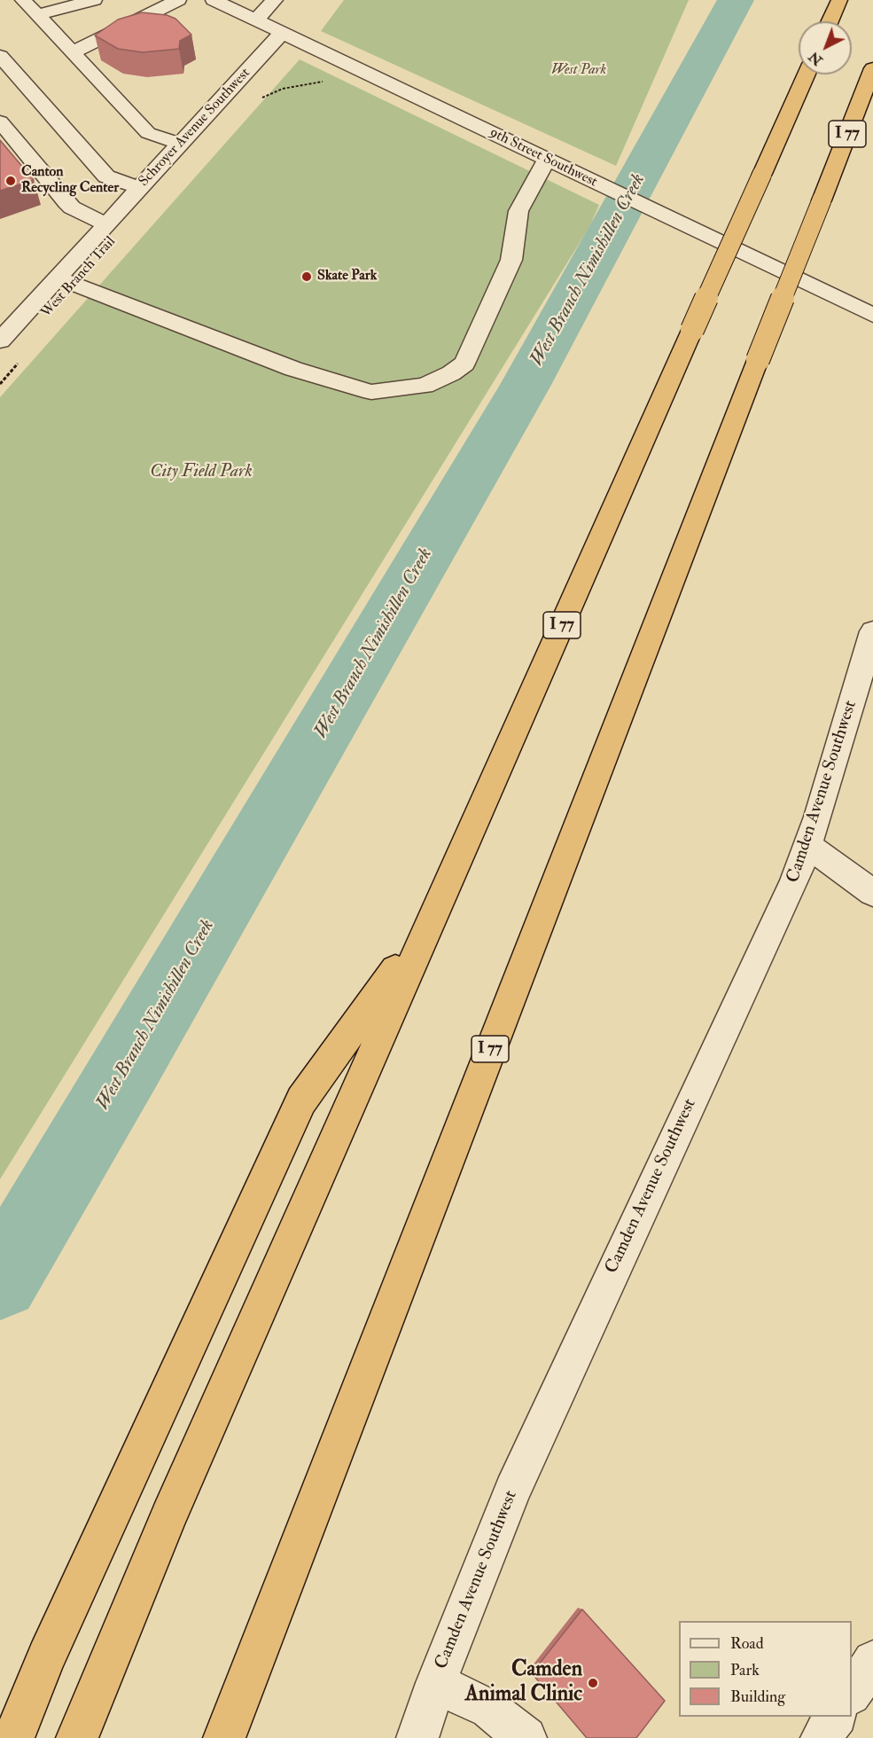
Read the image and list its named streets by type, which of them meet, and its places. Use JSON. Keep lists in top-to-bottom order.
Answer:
{
  "streets": {
    "highway": ["I 77"],
    "street": ["Schroyer Avenue Southwest", "9th Street Southwest", "Camden Avenue Southwest"]
  },
  "crossings": [
    ["Schroyer Avenue Southwest", "9th Street Southwest"]
  ],
  "water": ["West Branch Nimishillen Creek"],
  "parks": ["West Park", "City Field Park"],
  "places": ["Canton Recycling Center", "Skate Park", "Camden Animal Clinic"],
  "legend": ["Road", "Park", "Building"],
  "north": "bottom left"
}
